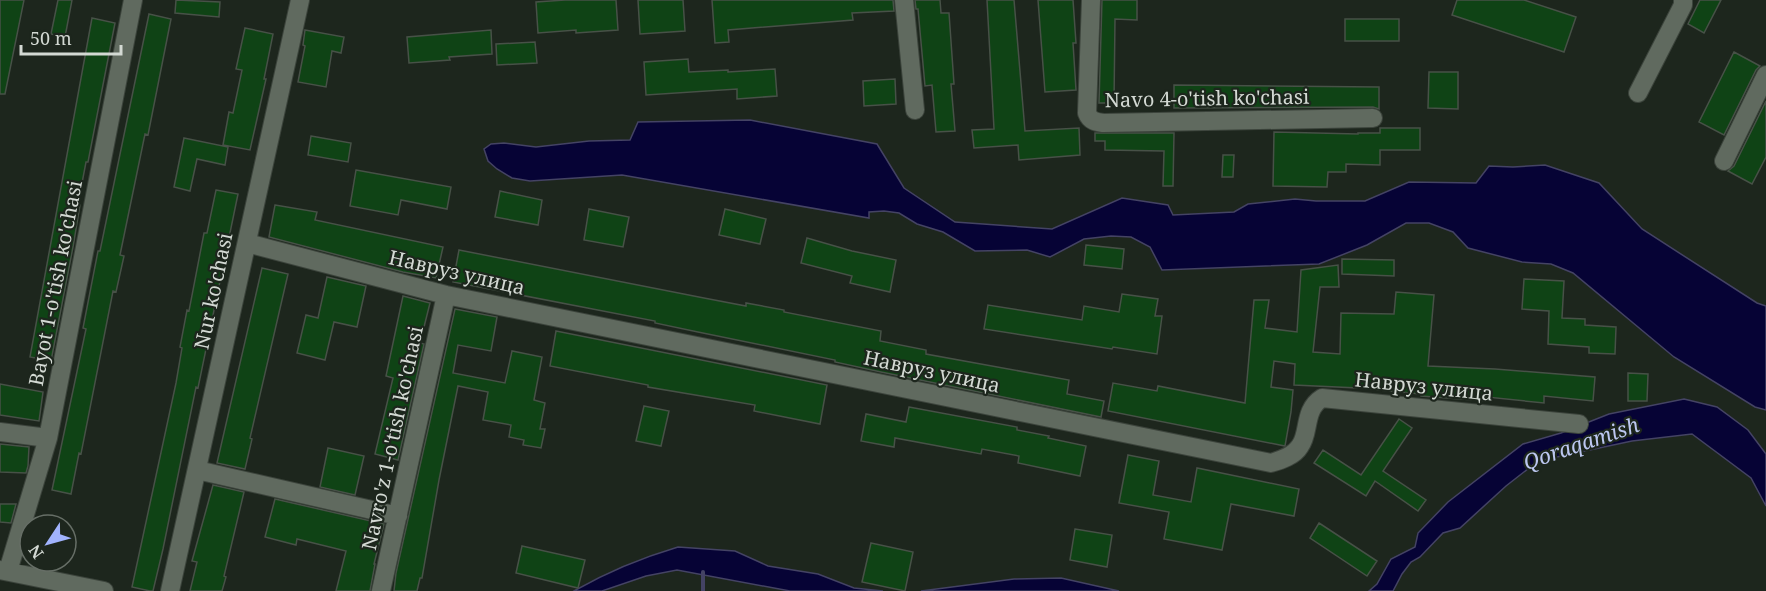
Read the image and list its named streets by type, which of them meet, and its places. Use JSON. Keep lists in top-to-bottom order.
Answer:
{
  "streets": {
    "street": [
      "Navo 4-o'tish ko'chasi",
      "Навруз улица",
      "Bayot 1-o'tish ko'chasi",
      "Nur ko'chasi",
      "Navro'z 1-o'tish ko'chasi"
    ]
  },
  "crossings": [
    ["Навруз улица", "Nur ko'chasi"],
    ["Навруз улица", "Navro'z 1-o'tish ko'chasi"]
  ],
  "water": ["Qoraqamish"],
  "scale_bar": "50 m",
  "north": "bottom left"
}
